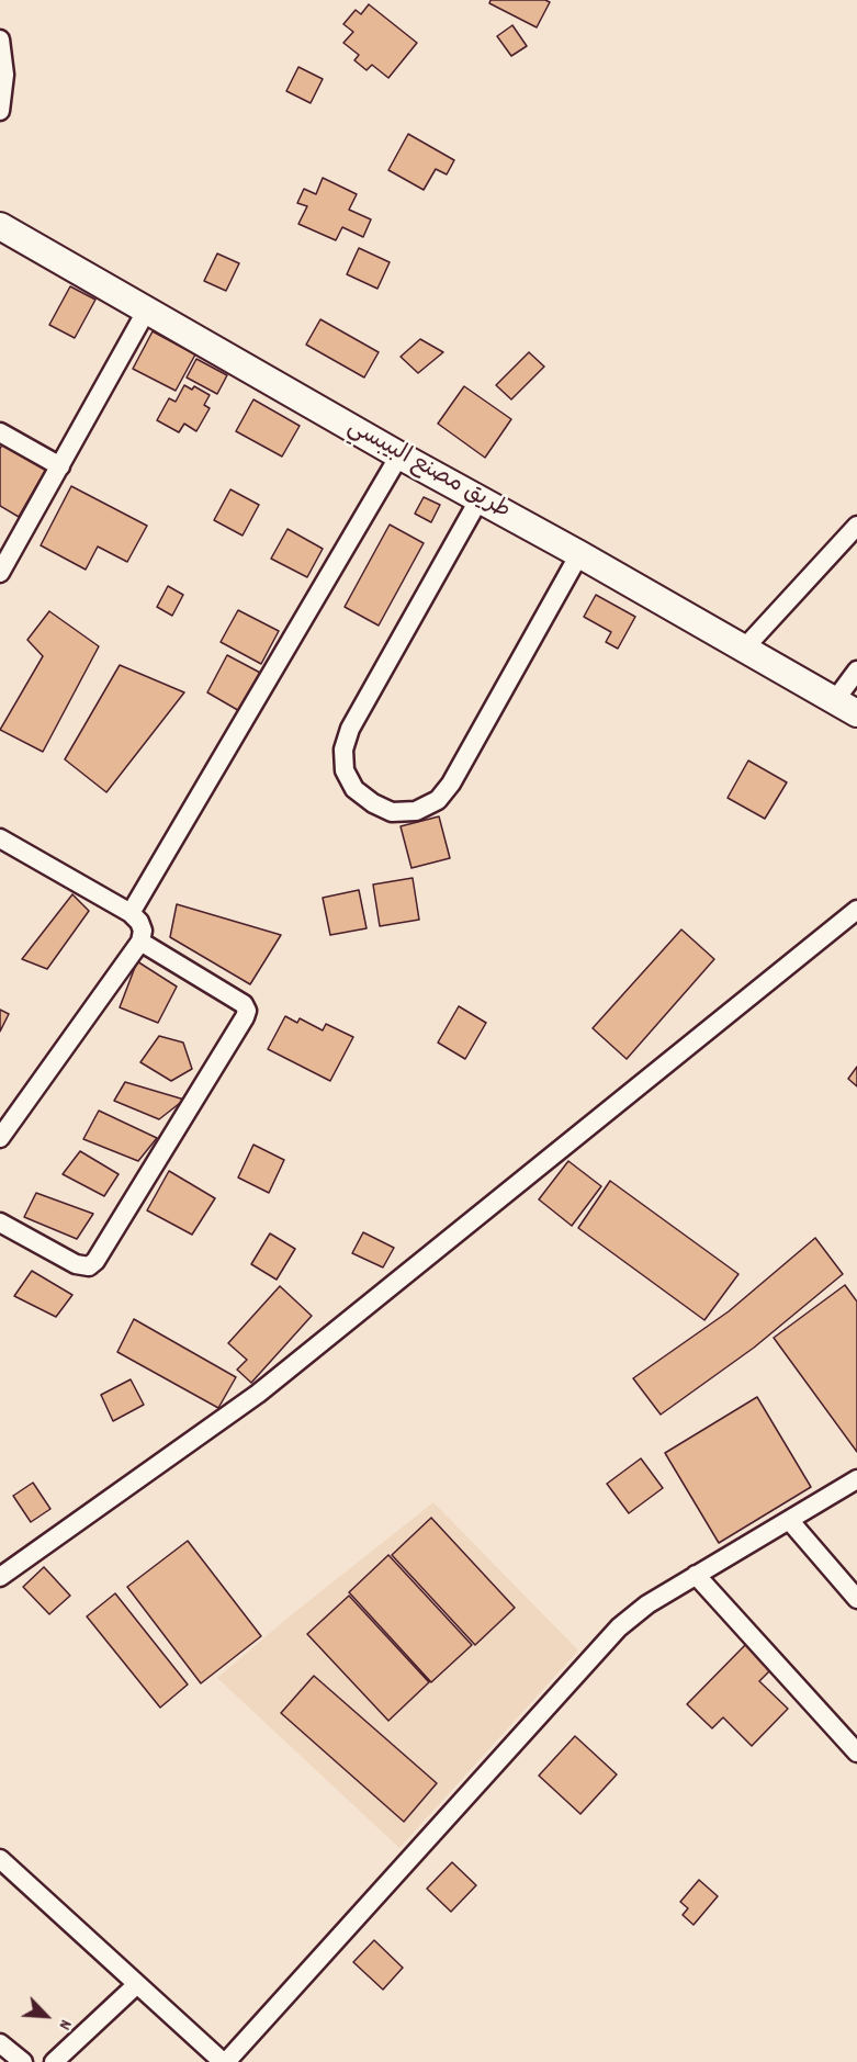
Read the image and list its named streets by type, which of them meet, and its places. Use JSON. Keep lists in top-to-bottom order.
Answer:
{
  "streets": {
    "main road": ["طريق مصنع البيبسي"]
  },
  "north": "bottom right"
}
